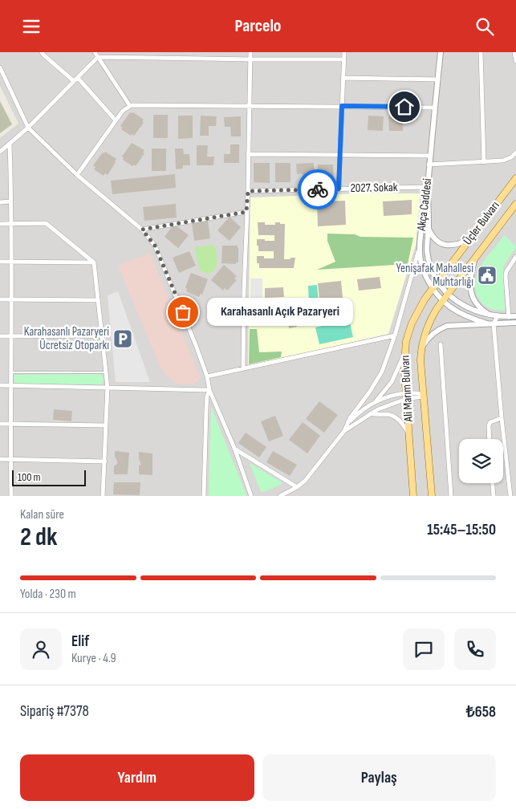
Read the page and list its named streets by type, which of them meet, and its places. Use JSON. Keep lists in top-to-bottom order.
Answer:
{
  "streets": {
    "main road": ["Üçler Bulvarı", "Ali Marım Bulvarı"],
    "street": ["2027. Sokak", "Akça Caddesi"]
  },
  "crossings": [
    ["2027. Sokak", "Akça Caddesi"],
    ["Akça Caddesi", "Üçler Bulvarı"],
    ["Akça Caddesi", "Ali Marım Bulvarı"],
    ["Üçler Bulvarı", "Ali Marım Bulvarı"]
  ],
  "places": {
    "public building": ["Yenişafak Mahallesi Muhtarlığı"],
    "other": ["Karahasanlı Açık Pazaryeri"],
    "parking": ["Karahasanlı Pazaryeri Ücretsiz Otoparkı"]
  },
  "scale_bar": "100 m",
  "page": {
    "header": "Parcelo",
    "bubble": "Karahasanlı Açık Pazaryeri",
    "scale": "100 m",
    "heading": ["2 dk", "Kalan süre", "15:45–15:50"],
    "panel": [
      "Elif",
      "Kurye · 4.9",
      "Sipariş #7378",
      "₺658"
    ],
    "bar": "Yolda · 230 m",
    "buttons": ["Yardım", "Paylaş"]
  }
}
